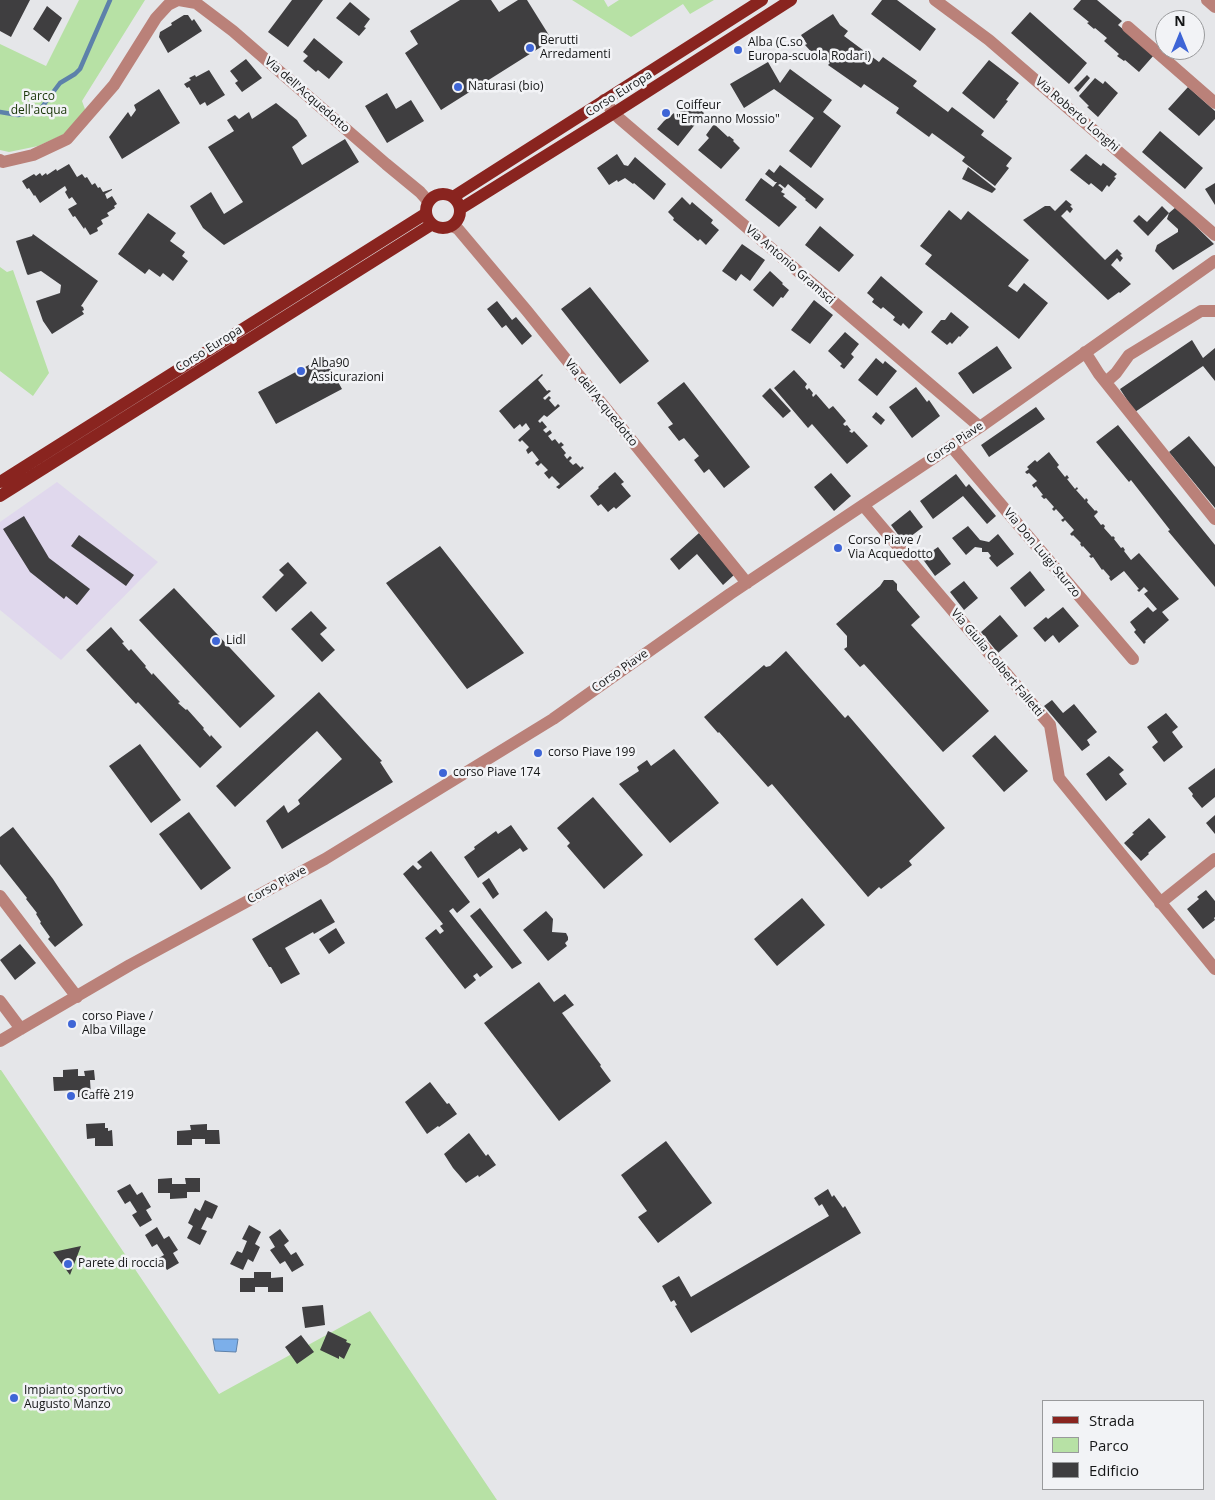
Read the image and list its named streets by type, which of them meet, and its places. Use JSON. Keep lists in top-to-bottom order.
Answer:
{
  "streets": {
    "main road": ["Corso Europa"],
    "street": [
      "Via dell'Acquedotto",
      "Via Roberto Longhi",
      "Via Antonio Gramsci",
      "Corso Piave",
      "Via Don Luigi Sturzo",
      "Via Giulia Colbert Falletti"
    ]
  },
  "crossings": [
    ["Corso Europa", "Via dell'Acquedotto"],
    ["Corso Europa", "Via Antonio Gramsci"],
    ["Via dell'Acquedotto", "Corso Piave"],
    ["Via Antonio Gramsci", "Corso Piave"],
    ["Corso Piave", "Via Don Luigi Sturzo"],
    ["Corso Piave", "Via Giulia Colbert Falletti"]
  ],
  "parks": ["Parco dell'acqua"],
  "places": [
    "Berutti Arredamenti",
    "Alba (C.so Europa-scuola Rodari)",
    "Naturasi (bio)",
    "Coiffeur \"Ermanno Mossio\"",
    "Alba90 Assicurazioni",
    "Corso Piave / Via Acquedotto",
    "Lidl",
    "corso Piave 199",
    "corso Piave 174",
    "corso Piave / Alba Village",
    "Caffè 219",
    "Parete di roccia",
    "Impianto sportivo Augusto Manzo"
  ],
  "legend": ["Strada", "Parco", "Edificio"],
  "north": "top"
}
